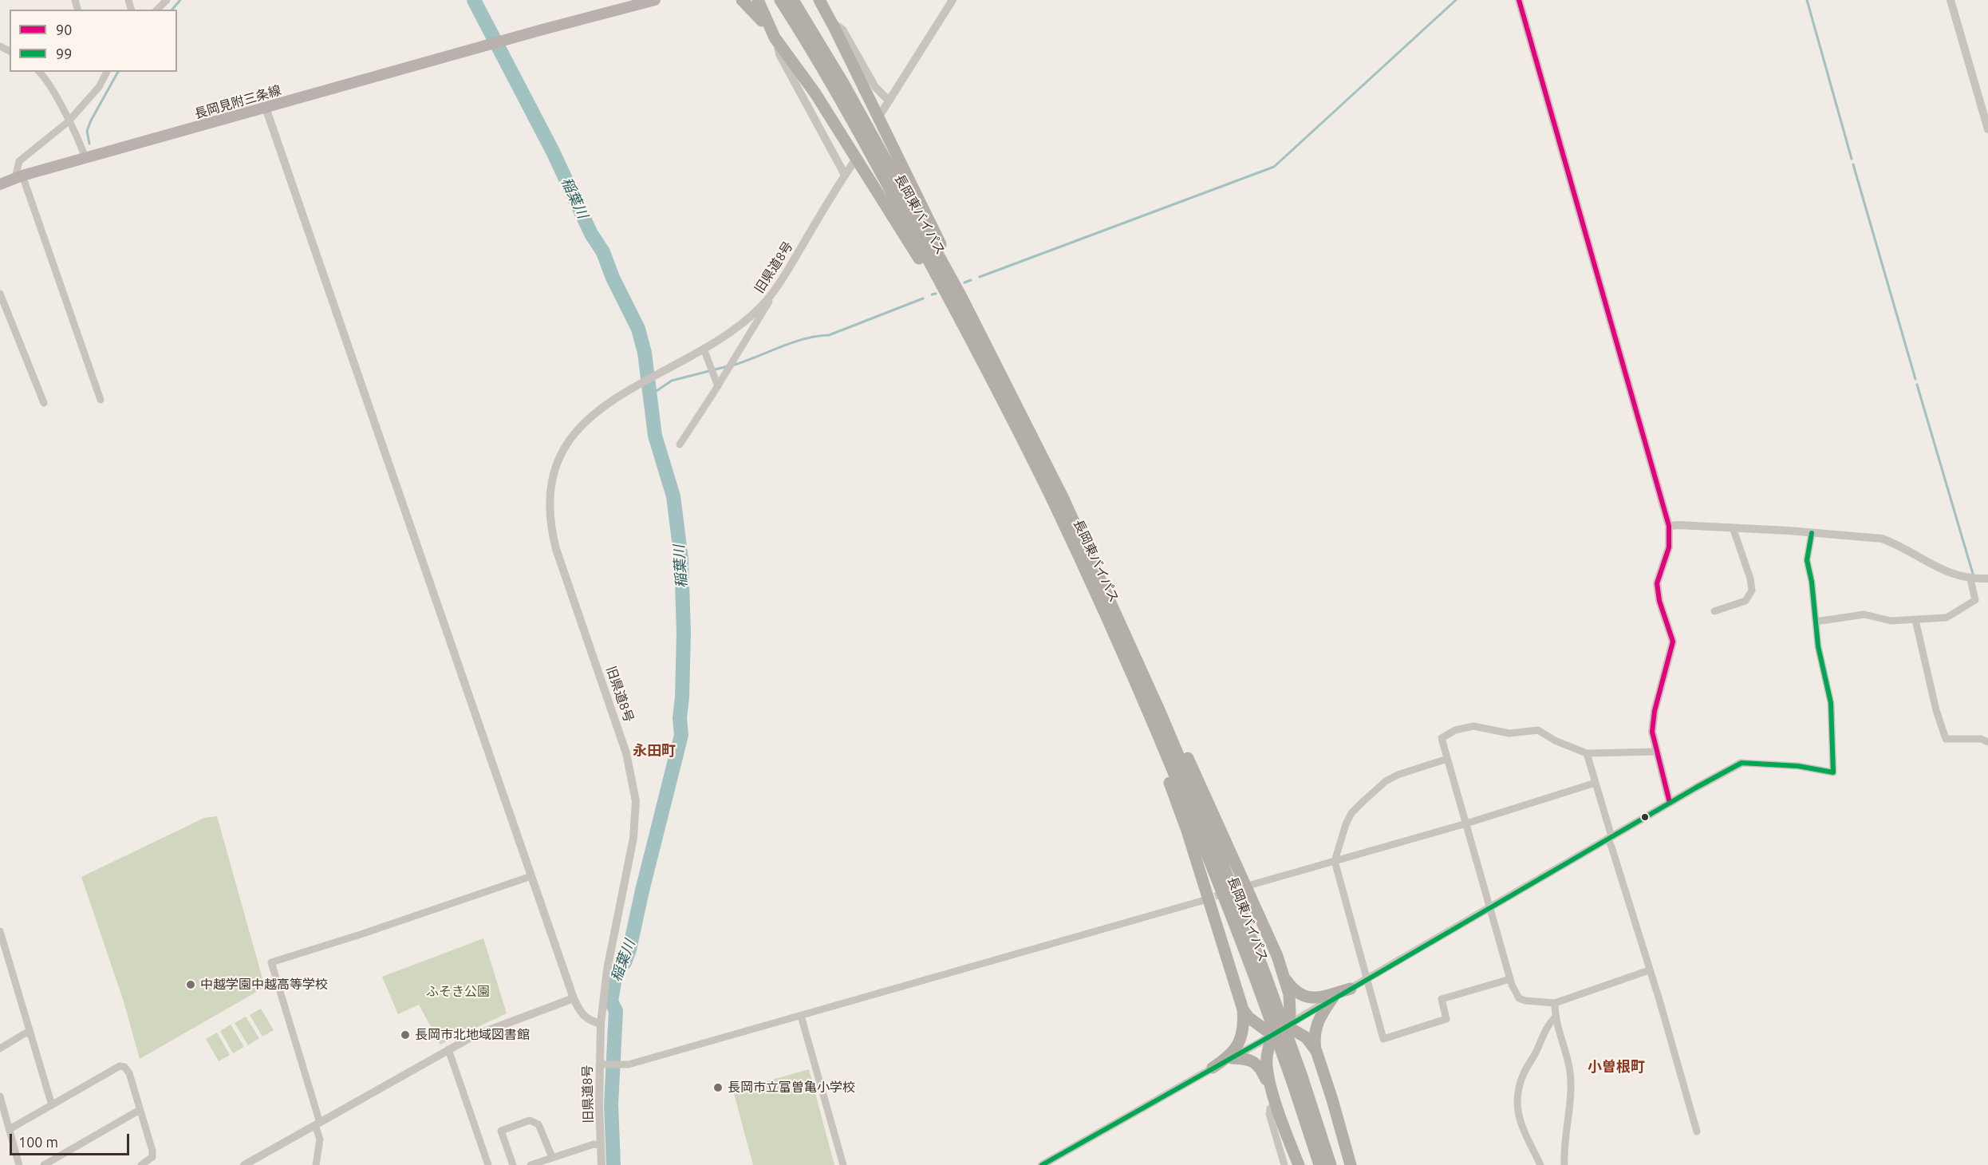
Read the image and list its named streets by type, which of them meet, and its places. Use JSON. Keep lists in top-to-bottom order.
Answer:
{
  "streets": {
    "highway": ["長岡東バイパス"],
    "main road": ["長岡見附三条線"],
    "street": ["旧県道8号"]
  },
  "districts": ["永田町", "小曽根町"],
  "water": ["稲葉川"],
  "parks": ["ふそき公園"],
  "places": ["中越学園中越高等学校", "長岡市北地域図書館", "長岡市立富曽亀小学校"],
  "lines": ["transit line 90", "transit line 99"],
  "legend": ["90", "99"],
  "scale_bar": "100 m"
}
